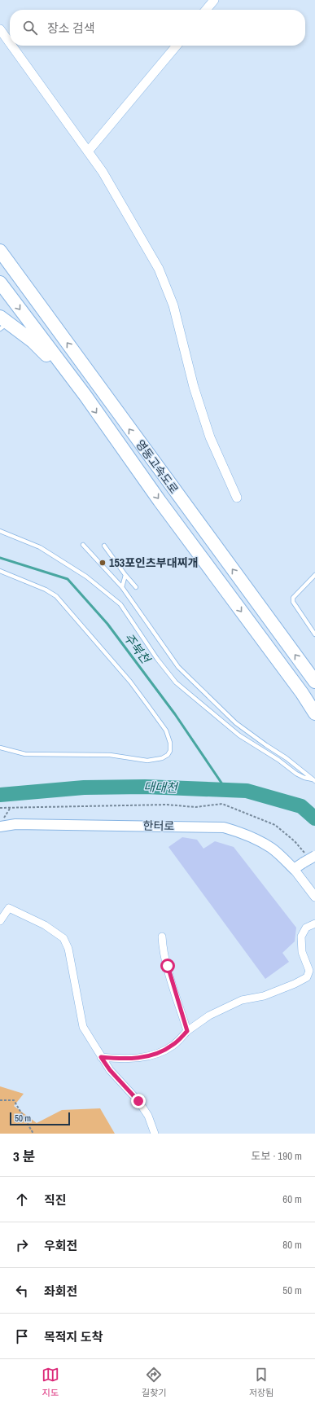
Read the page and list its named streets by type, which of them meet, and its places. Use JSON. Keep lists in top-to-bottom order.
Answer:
{
  "streets": {
    "highway": ["영동고속도로"],
    "main road": ["한터로"]
  },
  "water": ["주북천", "대대천"],
  "places": ["153포인츠부대찌개"],
  "scale_bar": "50 m",
  "page": {
    "search": "장소 검색",
    "scale": "50 m",
    "heading": ["3 분", "도보 · 190 m"],
    "list": [
      ["직진", "60 m"],
      ["우회전", "80 m"],
      ["좌회전", "50 m"],
      "목적지 도착"
    ],
    "nav": ["지도", "길찾기", "저장됨"]
  }
}
